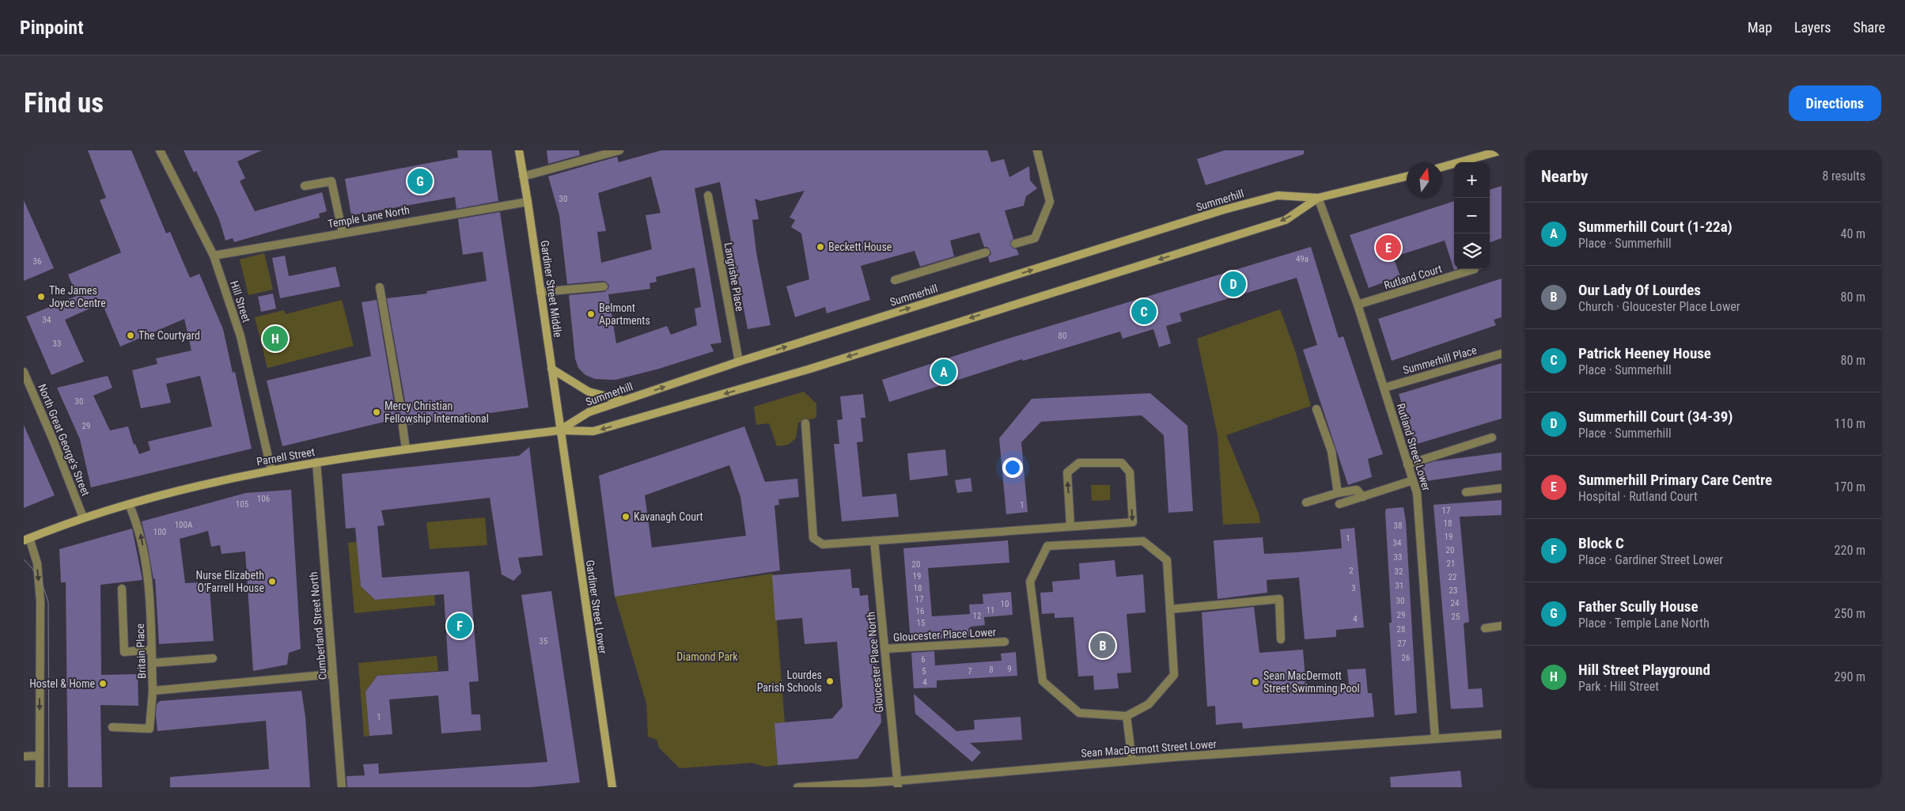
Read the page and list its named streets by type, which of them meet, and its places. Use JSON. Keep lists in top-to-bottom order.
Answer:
{
  "streets": {
    "main road": [
      "Summerhill",
      "Gardiner Street Middle",
      "Parnell Street",
      "Gardiner Street Lower"
    ],
    "street": [
      "Temple Lane North",
      "Langrishe Place",
      "Rutland Court",
      "Hill Street",
      "Summerhill Place",
      "North Great George's Street",
      "Rutland Street Lower",
      "Cumberland Street North",
      "Gloucester Place Lower",
      "Britain Place",
      "Gloucester Place North",
      "Sean MacDermott Street Lower"
    ]
  },
  "crossings": [
    ["Summerhill", "Langrishe Place"],
    ["Summerhill", "Gardiner Street Middle"],
    ["Summerhill", "Rutland Street Lower"],
    ["Summerhill", "Parnell Street"],
    ["Summerhill", "Gardiner Street Lower"],
    ["Temple Lane North", "Gardiner Street Middle"],
    ["Temple Lane North", "Hill Street"],
    ["Rutland Court", "Rutland Street Lower"],
    ["Gardiner Street Middle", "Parnell Street"],
    ["Gardiner Street Middle", "Gardiner Street Lower"],
    ["Hill Street", "Parnell Street"],
    ["Summerhill Place", "Rutland Street Lower"],
    ["North Great George's Street", "Parnell Street"],
    ["Rutland Street Lower", "Sean MacDermott Street Lower"],
    ["Parnell Street", "Gardiner Street Lower"],
    ["Parnell Street", "Cumberland Street North"],
    ["Parnell Street", "Britain Place"],
    ["Cumberland Street North", "Britain Place"],
    ["Gloucester Place Lower", "Gloucester Place North"],
    ["Gloucester Place North", "Sean MacDermott Street Lower"]
  ],
  "one_way": ["Britain Place"],
  "parks": ["Diamond Park"],
  "places": [
    "Beckett House",
    "The James Joyce Centre",
    "Belmont Apartments",
    "The Courtyard",
    "Mercy Christian Fellowship International",
    "Kavanagh Court",
    "Nurse Elizabeth O’Farrell House",
    "Lourdes Parish Schools",
    "Sean MacDermott Street Swimming Pool",
    "Hostel & Home"
  ],
  "house_numbers": [
    "30",
    "49a",
    "36",
    "34",
    "80",
    "33",
    "30",
    "29",
    "106",
    "105",
    "1",
    "17",
    "18",
    "100A",
    "38",
    "100",
    "19",
    "1",
    "34",
    "20",
    "33",
    "21",
    "20",
    "2",
    "32",
    "19",
    "22",
    "31",
    "18",
    "3",
    "23",
    "17",
    "30",
    "24",
    "10",
    "11",
    "16",
    "29",
    "12",
    "25",
    "4",
    "15",
    "28",
    "35",
    "27",
    "26",
    "6",
    "9",
    "8",
    "5",
    "7",
    "4",
    "1"
  ],
  "north": "top",
  "page": {
    "header": "Pinpoint",
    "nav": ["Map", "Layers", "Share"],
    "buttons": "Directions",
    "title": "Find us",
    "heading": ["Nearby", "8 results"],
    "map_buttons": ["+", "−"],
    "pins": [
      "G",
      "E",
      "D",
      "C",
      "H",
      "A",
      "F",
      "B"
    ],
    "list": [
      {
        "mark": "A",
        "name": "Summerhill Court (1-22a)",
        "note": "Place · Summerhill",
        "value": "40 m"
      },
      {
        "mark": "B",
        "name": "Our Lady Of Lourdes",
        "note": "Church · Gloucester Place Lower",
        "value": "80 m"
      },
      {
        "mark": "C",
        "name": "Patrick Heeney House",
        "note": "Place · Summerhill",
        "value": "80 m"
      },
      {
        "mark": "D",
        "name": "Summerhill Court (34-39)",
        "note": "Place · Summerhill",
        "value": "110 m"
      },
      {
        "mark": "E",
        "name": "Summerhill Primary Care Centre",
        "note": "Hospital · Rutland Court",
        "value": "170 m"
      },
      {
        "mark": "F",
        "name": "Block C",
        "note": "Place · Gardiner Street Lower",
        "value": "220 m"
      },
      {
        "mark": "G",
        "name": "Father Scully House",
        "note": "Place · Temple Lane North",
        "value": "250 m"
      },
      {
        "mark": "H",
        "name": "Hill Street Playground",
        "note": "Park · Hill Street",
        "value": "290 m"
      }
    ]
  }
}
